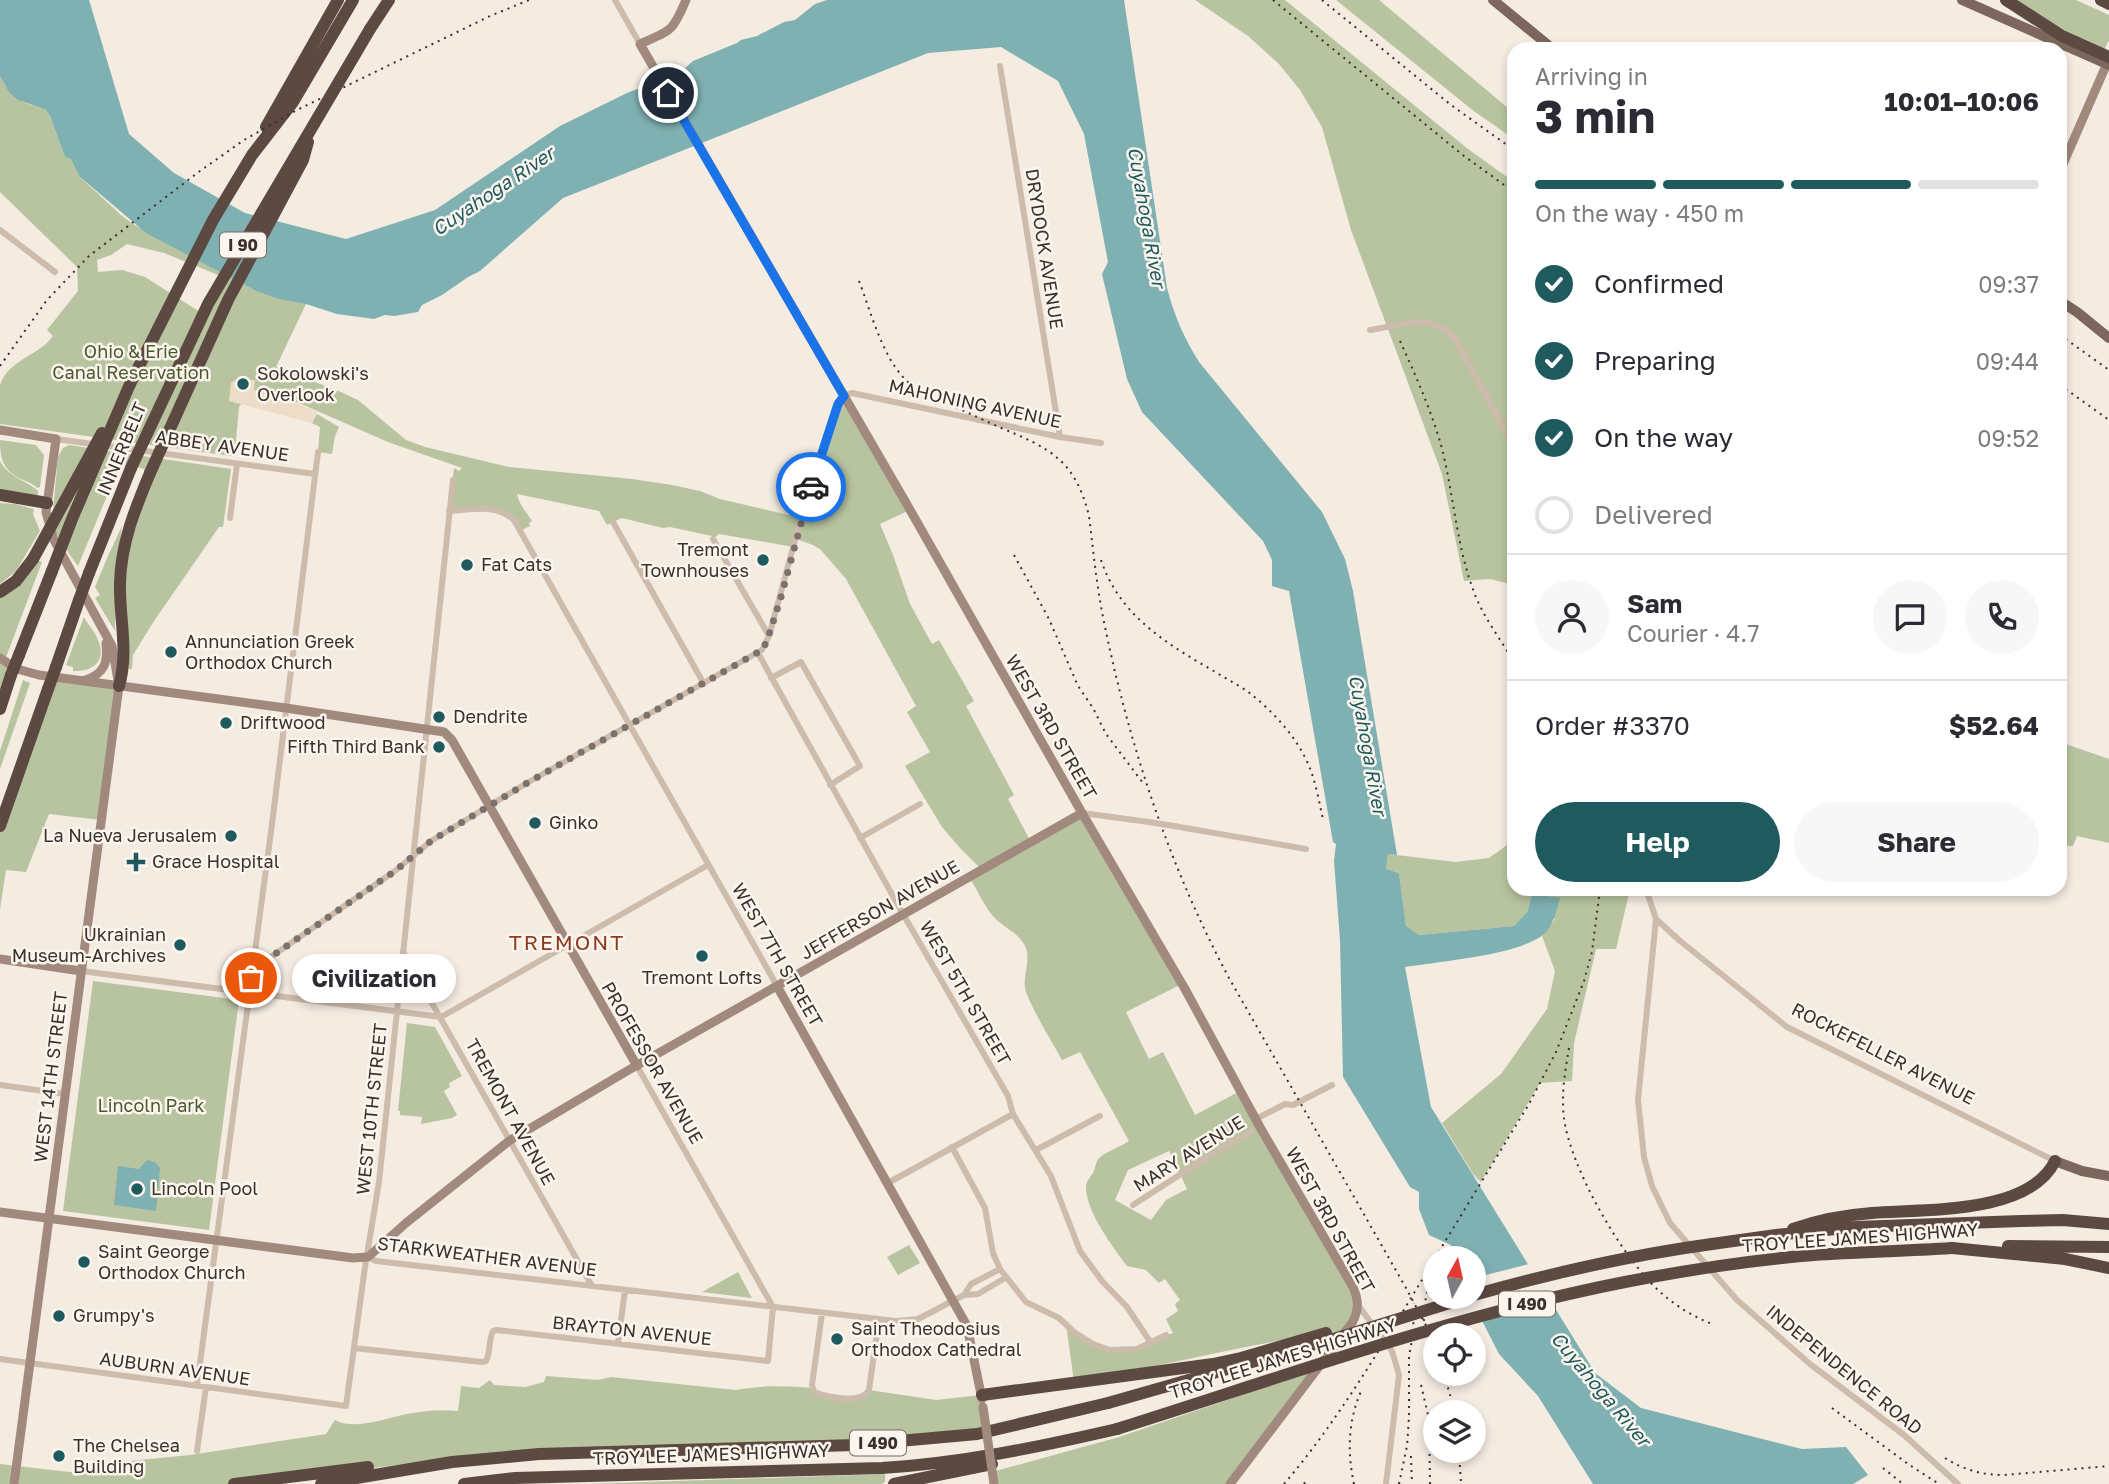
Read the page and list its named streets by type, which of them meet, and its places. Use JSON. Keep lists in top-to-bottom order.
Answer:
{
  "streets": {
    "highway": [
      "I 90",
      "INNERBELT",
      "TROY LEE JAMES HIGHWAY",
      "I 490"
    ],
    "main road": ["ROCKEFELLER AVENUE"],
    "street": [
      "DRYDOCK AVENUE",
      "MAHONING AVENUE",
      "ABBEY AVENUE",
      "WEST 3RD STREET",
      "JEFFERSON AVENUE",
      "WEST 7TH STREET",
      "WEST 5TH STREET",
      "PROFESSOR AVENUE",
      "WEST 14TH STREET",
      "WEST 10TH STREET",
      "TREMONT AVENUE",
      "MARY AVENUE",
      "STARKWEATHER AVENUE",
      "BRAYTON AVENUE",
      "AUBURN AVENUE",
      "INDEPENDENCE ROAD"
    ]
  },
  "crossings": [
    ["DRYDOCK AVENUE", "MAHONING AVENUE"],
    ["MAHONING AVENUE", "WEST 3RD STREET"],
    ["ABBEY AVENUE", "WEST 14TH STREET"],
    ["WEST 3RD STREET", "JEFFERSON AVENUE"],
    ["WEST 3RD STREET", "MARY AVENUE"],
    ["JEFFERSON AVENUE", "WEST 7TH STREET"],
    ["JEFFERSON AVENUE", "WEST 5TH STREET"],
    ["JEFFERSON AVENUE", "PROFESSOR AVENUE"],
    ["JEFFERSON AVENUE", "WEST 10TH STREET"],
    ["JEFFERSON AVENUE", "TREMONT AVENUE"],
    ["JEFFERSON AVENUE", "STARKWEATHER AVENUE"],
    ["WEST 7TH STREET", "WEST 10TH STREET"],
    ["WEST 7TH STREET", "STARKWEATHER AVENUE"],
    ["ROCKEFELLER AVENUE", "INDEPENDENCE ROAD"],
    ["PROFESSOR AVENUE", "WEST 10TH STREET"],
    ["PROFESSOR AVENUE", "STARKWEATHER AVENUE"],
    ["PROFESSOR AVENUE", "BRAYTON AVENUE"],
    ["WEST 14TH STREET", "STARKWEATHER AVENUE"],
    ["WEST 14TH STREET", "AUBURN AVENUE"],
    ["WEST 10TH STREET", "TREMONT AVENUE"],
    ["WEST 10TH STREET", "STARKWEATHER AVENUE"],
    ["WEST 10TH STREET", "BRAYTON AVENUE"],
    ["WEST 10TH STREET", "AUBURN AVENUE"],
    ["TREMONT AVENUE", "STARKWEATHER AVENUE"],
    ["STARKWEATHER AVENUE", "BRAYTON AVENUE"]
  ],
  "districts": ["TREMONT"],
  "water": ["Cuyahoga River"],
  "parks": ["Ohio & Erie Canal Reservation", "Lincoln Park"],
  "places": {
    "other": [
      "Sokolowski's Overlook",
      "Tremont Townhouses",
      "Fat Cats",
      "Annunciation Greek Orthodox Church",
      "Dendrite",
      "Driftwood",
      "Fifth Third Bank",
      "Ginko",
      "La Nueva Jerusalem",
      "Ukrainian Museum-Archives",
      "Tremont Lofts",
      "Civilization",
      "Lincoln Pool",
      "Saint George Orthodox Church",
      "Grumpy's",
      "Saint Theodosius Orthodox Cathedral",
      "The Chelsea Building"
    ],
    "health": ["Grace Hospital"]
  },
  "north": "top",
  "page": {
    "heading": ["3 min", "Arriving in", "10:01–10:06"],
    "panel": [
      "Sam",
      "Courier · 4.7",
      "Order #3370",
      "$52.64"
    ],
    "bar": "On the way · 450 m",
    "list": [
      ["Confirmed", "09:37"],
      ["Preparing", "09:44"],
      ["On the way", "09:52"],
      "Delivered"
    ],
    "buttons": ["Help", "Share"],
    "bubble": "Civilization"
  }
}
